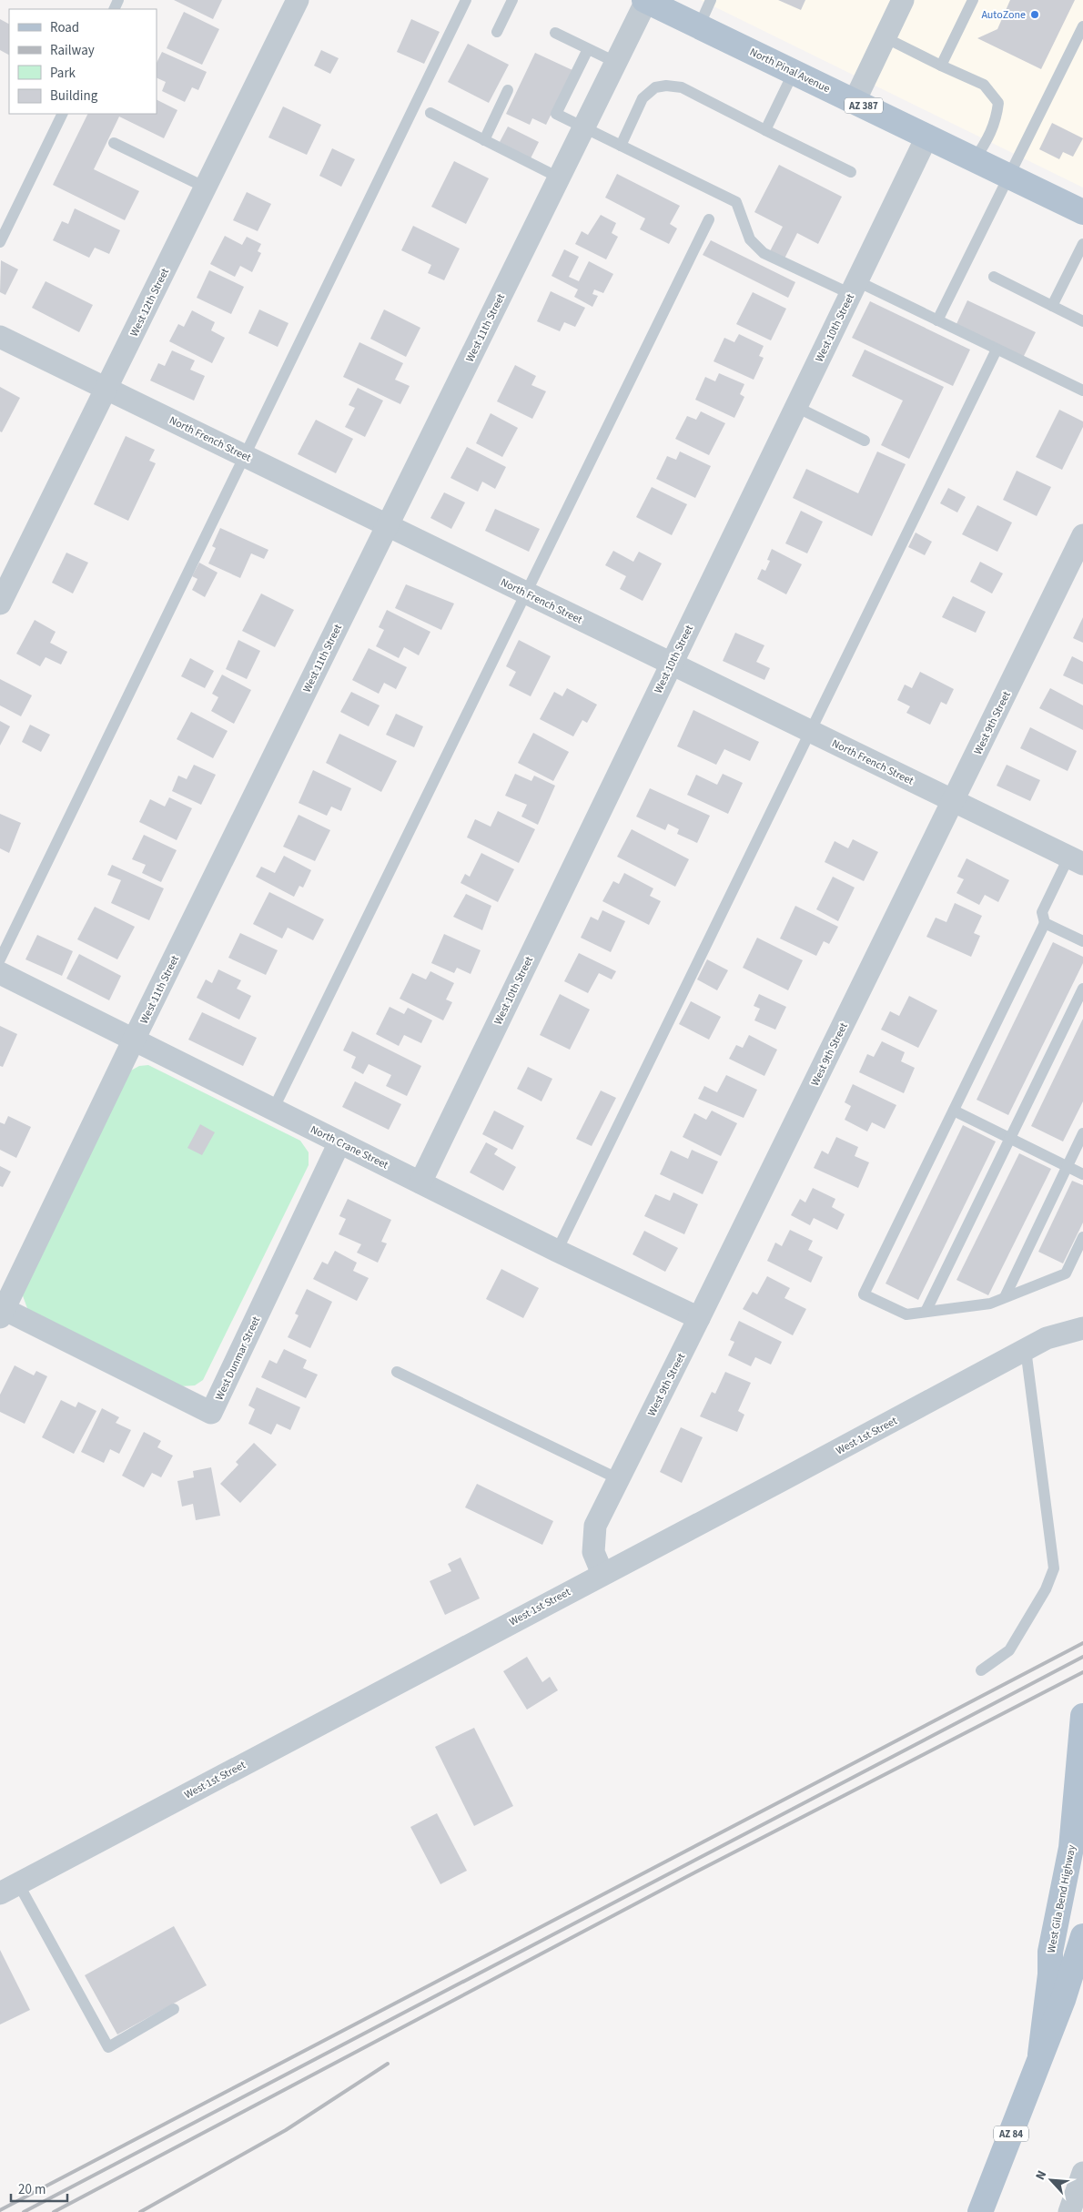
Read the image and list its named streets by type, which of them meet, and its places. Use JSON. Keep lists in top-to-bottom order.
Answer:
{
  "streets": {
    "main road": [
      "North Pinal Avenue",
      "AZ 387",
      "West Gila Bend Highway",
      "AZ 84"
    ],
    "street": [
      "West 12th Street",
      "West 11th Street",
      "West 10th Street",
      "North French Street",
      "West 9th Street",
      "North Crane Street",
      "West Dunmar Street",
      "West 1st Street"
    ]
  },
  "crossings": [
    ["North Pinal Avenue", "West 11th Street"],
    ["North Pinal Avenue", "West 10th Street"],
    ["West 12th Street", "North French Street"],
    ["West 11th Street", "North French Street"],
    ["West 11th Street", "North Crane Street"],
    ["West 11th Street", "West Dunmar Street"],
    ["West 10th Street", "North French Street"],
    ["West 10th Street", "North Crane Street"],
    ["North French Street", "West 9th Street"],
    ["West 9th Street", "North Crane Street"],
    ["West 9th Street", "West 1st Street"],
    ["North Crane Street", "West Dunmar Street"]
  ],
  "places": ["AutoZone"],
  "legend": [
    "Road",
    "Railway",
    "Park",
    "Building"
  ],
  "scale_bar": "20 m",
  "north": "top left"
}
